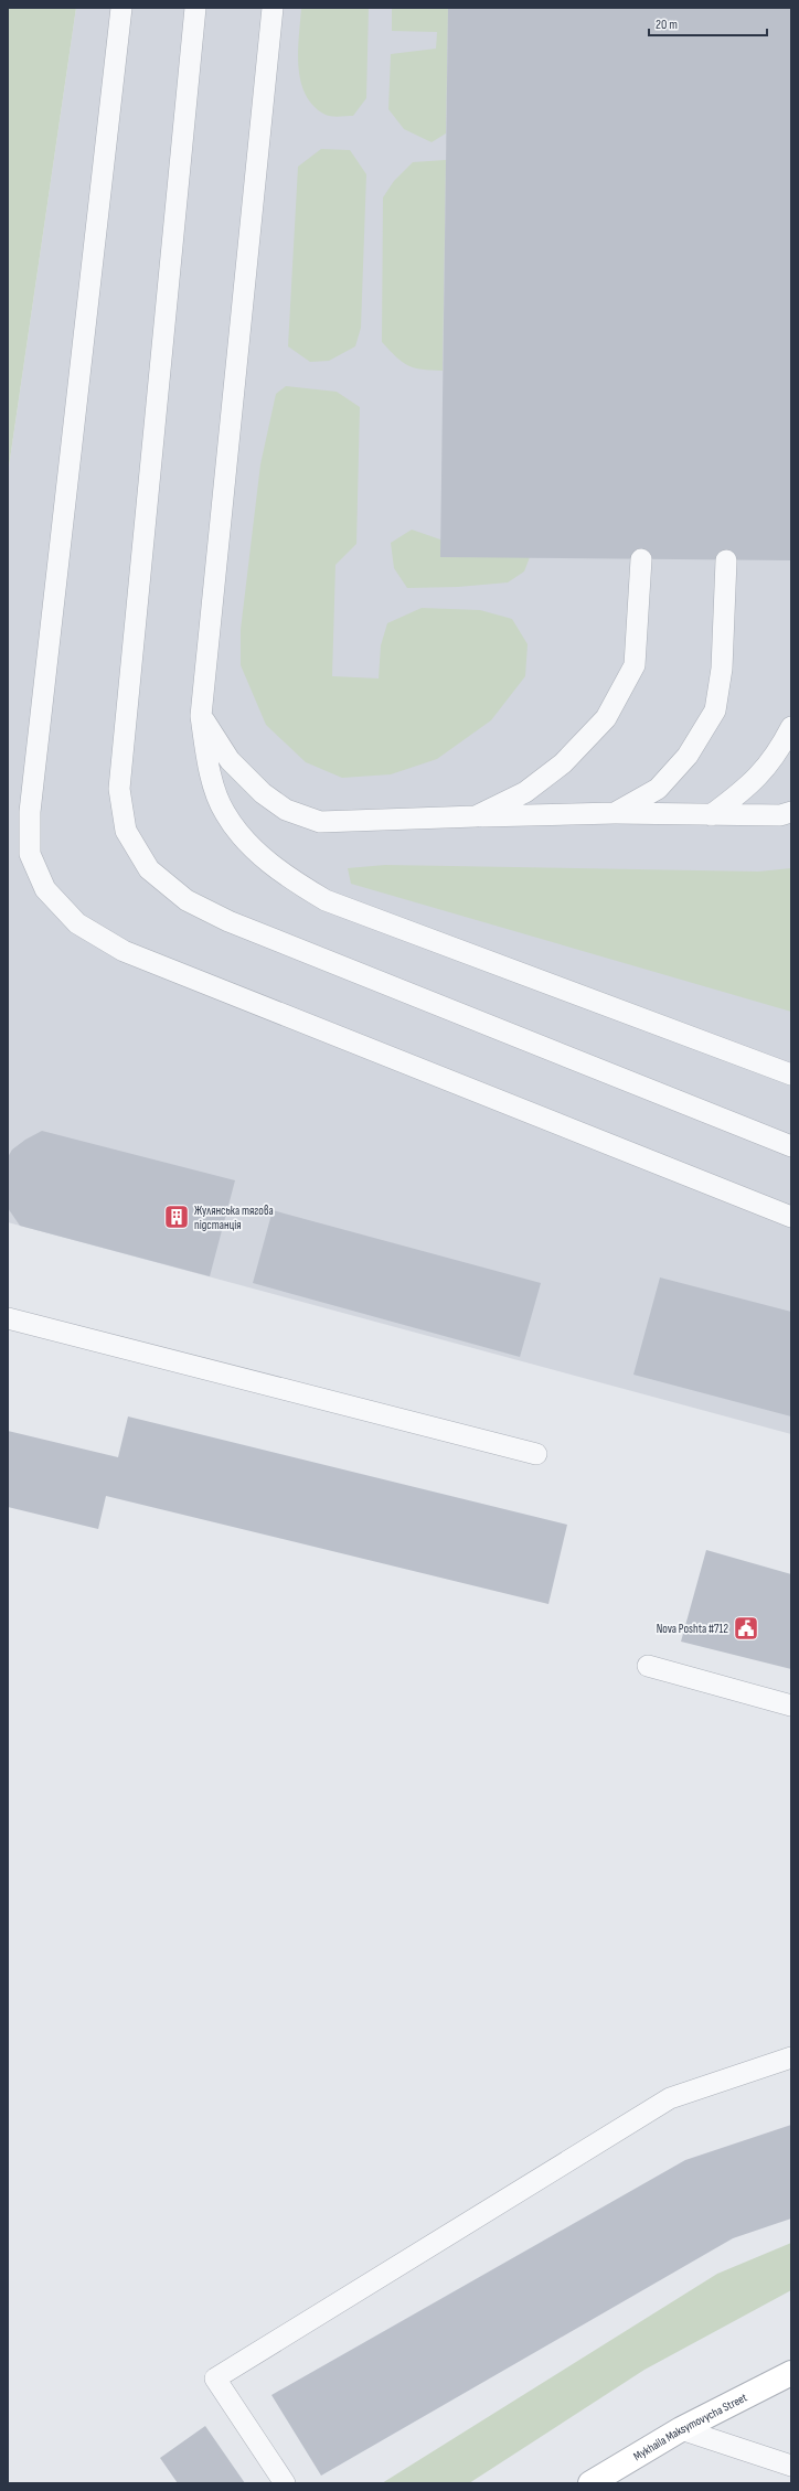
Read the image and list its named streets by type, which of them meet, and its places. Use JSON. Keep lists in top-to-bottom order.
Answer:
{
  "streets": {
    "main road": ["Mykhaila Maksymovycha Street"]
  },
  "places": {
    "building": ["Жулянська тягова підстанція"],
    "public building": ["Nova Poshta #712"]
  },
  "scale_bar": "20 m"
}
